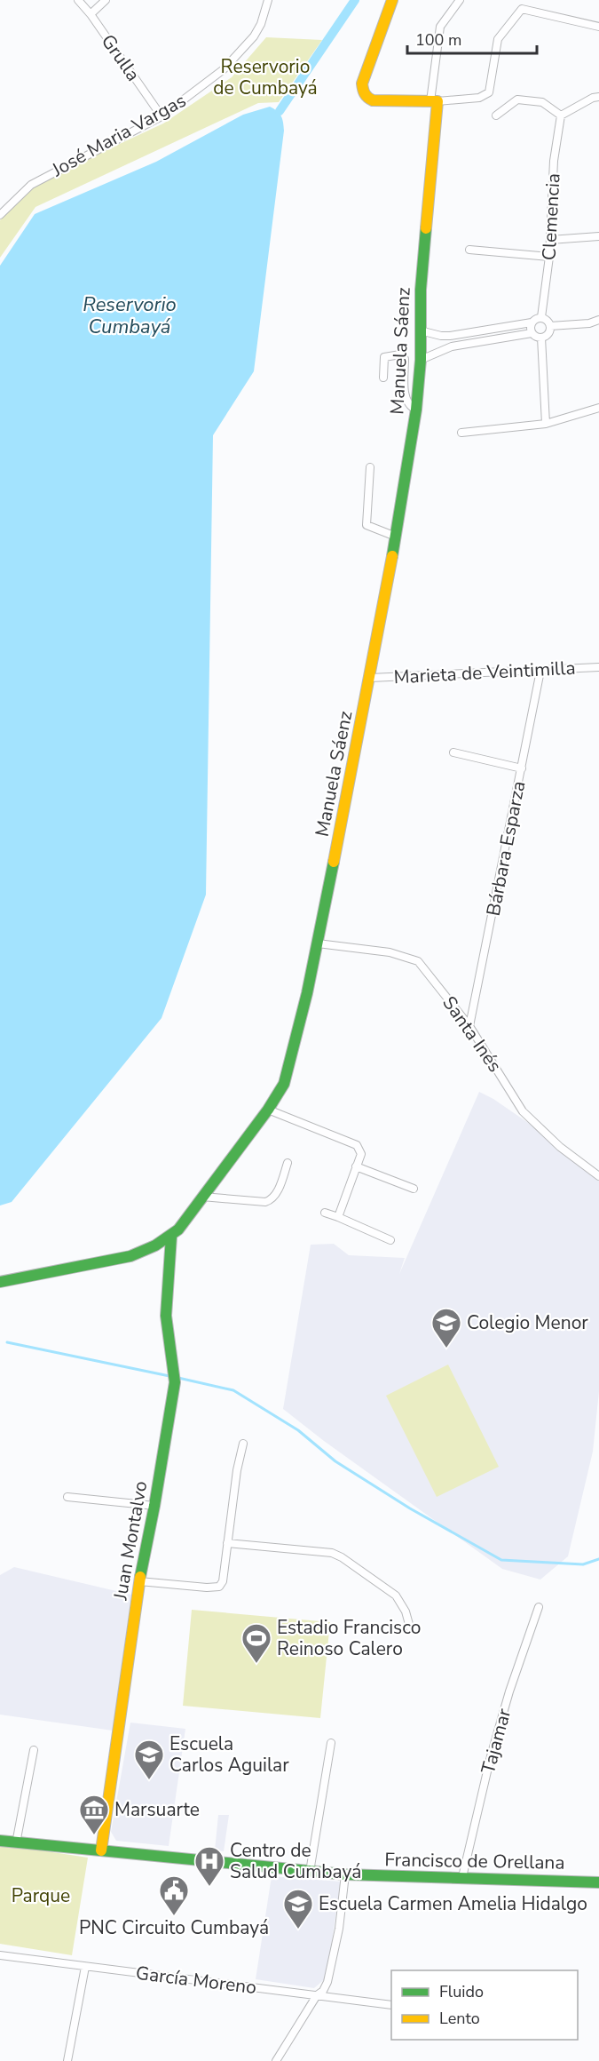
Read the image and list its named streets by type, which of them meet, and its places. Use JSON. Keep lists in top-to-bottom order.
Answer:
{
  "streets": {
    "street": [
      "Grulla",
      "José Maria Vargas",
      "Clemencia",
      "Manuela Sáenz",
      "Marieta de Veintimilla",
      "Bárbara Esparza",
      "Santa Inés",
      "Juan Montalvo",
      "Tajamar",
      "Francisco de Orellana",
      "García Moreno"
    ]
  },
  "crossings": [
    ["Grulla", "José Maria Vargas"],
    ["Manuela Sáenz", "Marieta de Veintimilla"],
    ["Manuela Sáenz", "Santa Inés"],
    ["Manuela Sáenz", "Juan Montalvo"],
    ["Marieta de Veintimilla", "Bárbara Esparza"],
    ["Bárbara Esparza", "Santa Inés"],
    ["Juan Montalvo", "Francisco de Orellana"],
    ["Tajamar", "Francisco de Orellana"]
  ],
  "water": ["Reservorio Cumbayá"],
  "parks": ["Reservorio de Cumbayá", "Parque"],
  "places": {
    "school or university": ["Colegio Menor", "Escuela Carlos Aguilar", "Escuela Carmen Amelia Hidalgo"],
    "sports": ["Estadio Francisco Reinoso Calero"],
    "museum": ["Marsuarte"],
    "hospital": ["Centro de Salud Cumbayá"],
    "public building": ["PNC Circuito Cumbayá"]
  },
  "legend": ["Fluido", "Lento"],
  "scale_bar": "100 m"
}
